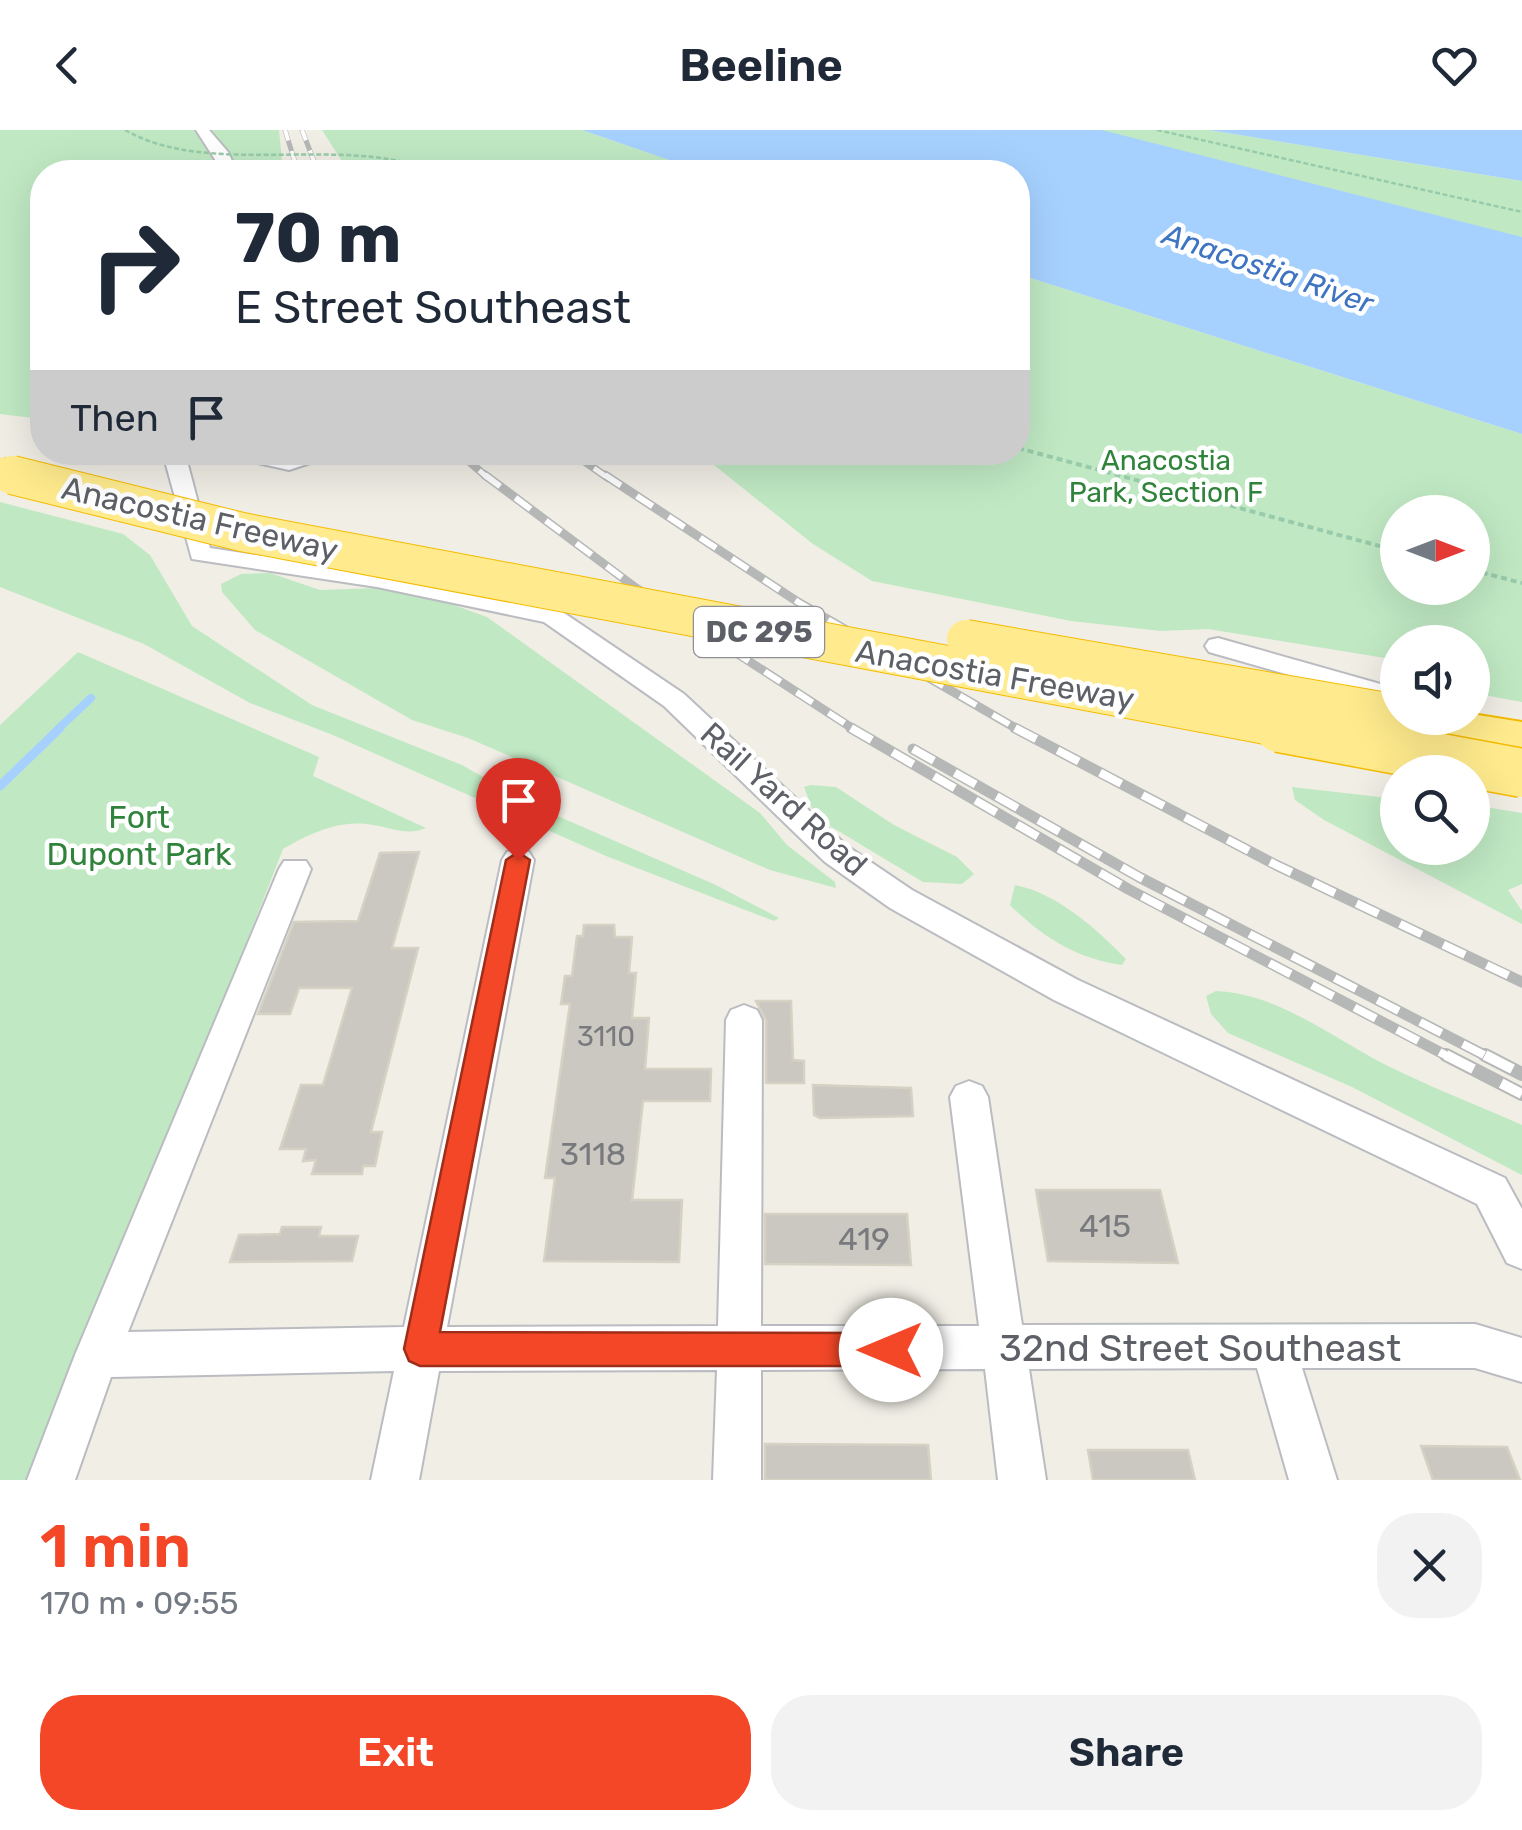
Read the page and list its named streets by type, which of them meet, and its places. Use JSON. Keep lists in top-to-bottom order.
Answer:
{
  "streets": {
    "highway": ["Anacostia Freeway", "DC 295"],
    "street": ["Rail Yard Road", "32nd Street Southeast"]
  },
  "water": ["Anacostia River"],
  "parks": ["Anacostia Park, Section F", "Fort Dupont Park"],
  "house_numbers": [
    "3110",
    "3118",
    "415",
    "419"
  ],
  "north": "right",
  "page": {
    "header": "Beeline",
    "turn": ["70 m", "E Street Southeast"],
    "then": "Then",
    "heading": ["1 min", "170 m · 09:55"],
    "buttons": ["Exit", "Share"]
  }
}
